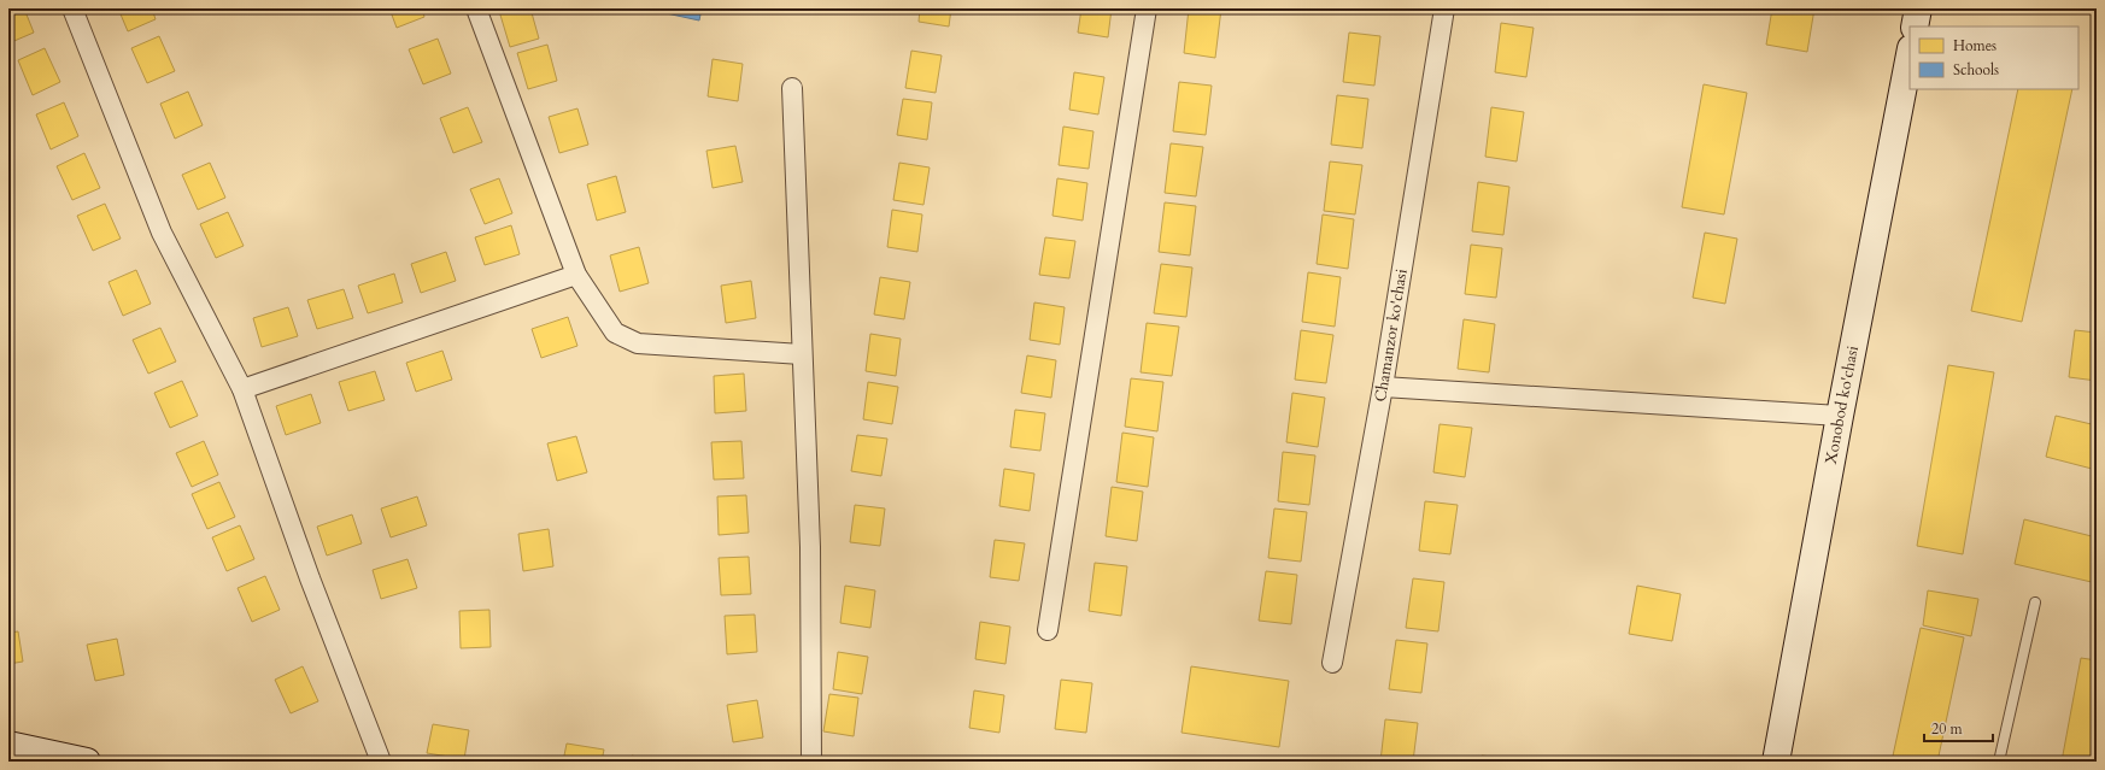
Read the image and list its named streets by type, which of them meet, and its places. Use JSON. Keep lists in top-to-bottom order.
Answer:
{
  "streets": {
    "main road": ["Xonobod ko'chasi"],
    "street": ["Chamanzor ko'chasi"]
  },
  "legend": ["Homes", "Schools"],
  "scale_bar": "20 m"
}
